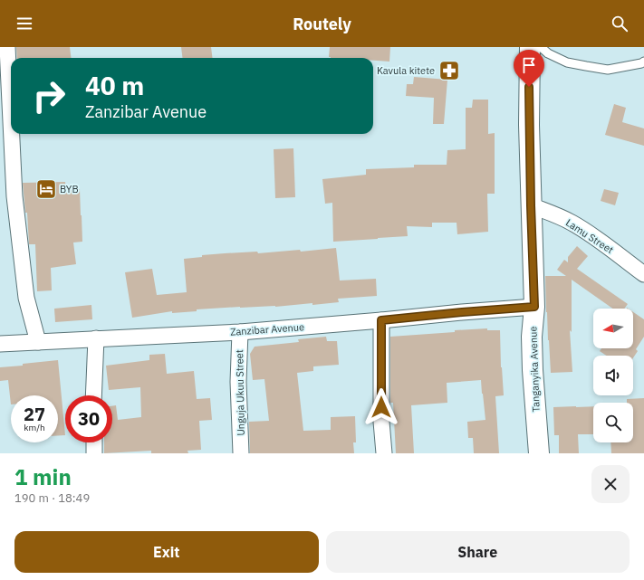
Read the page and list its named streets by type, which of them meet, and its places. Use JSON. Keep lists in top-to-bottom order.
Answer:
{
  "streets": {
    "main road": ["Tanganyika Avenue"],
    "street": ["Lamu Street", "Zanzibar Avenue", "Unguja Ukuu Street"]
  },
  "crossings": [
    ["Lamu Street", "Tanganyika Avenue"],
    ["Zanzibar Avenue", "Tanganyika Avenue"],
    ["Zanzibar Avenue", "Unguja Ukuu Street"]
  ],
  "places": {
    "pharmacy": ["Kavula kitete"],
    "hotel": ["BYB"]
  },
  "north": "left",
  "page": {
    "header": "Routely",
    "turn": ["40 m", "Zanzibar Avenue"],
    "speed": "27 km/h",
    "limit": "30",
    "heading": ["1 min", "190 m · 18:49"],
    "buttons": ["Exit", "Share"]
  }
}
